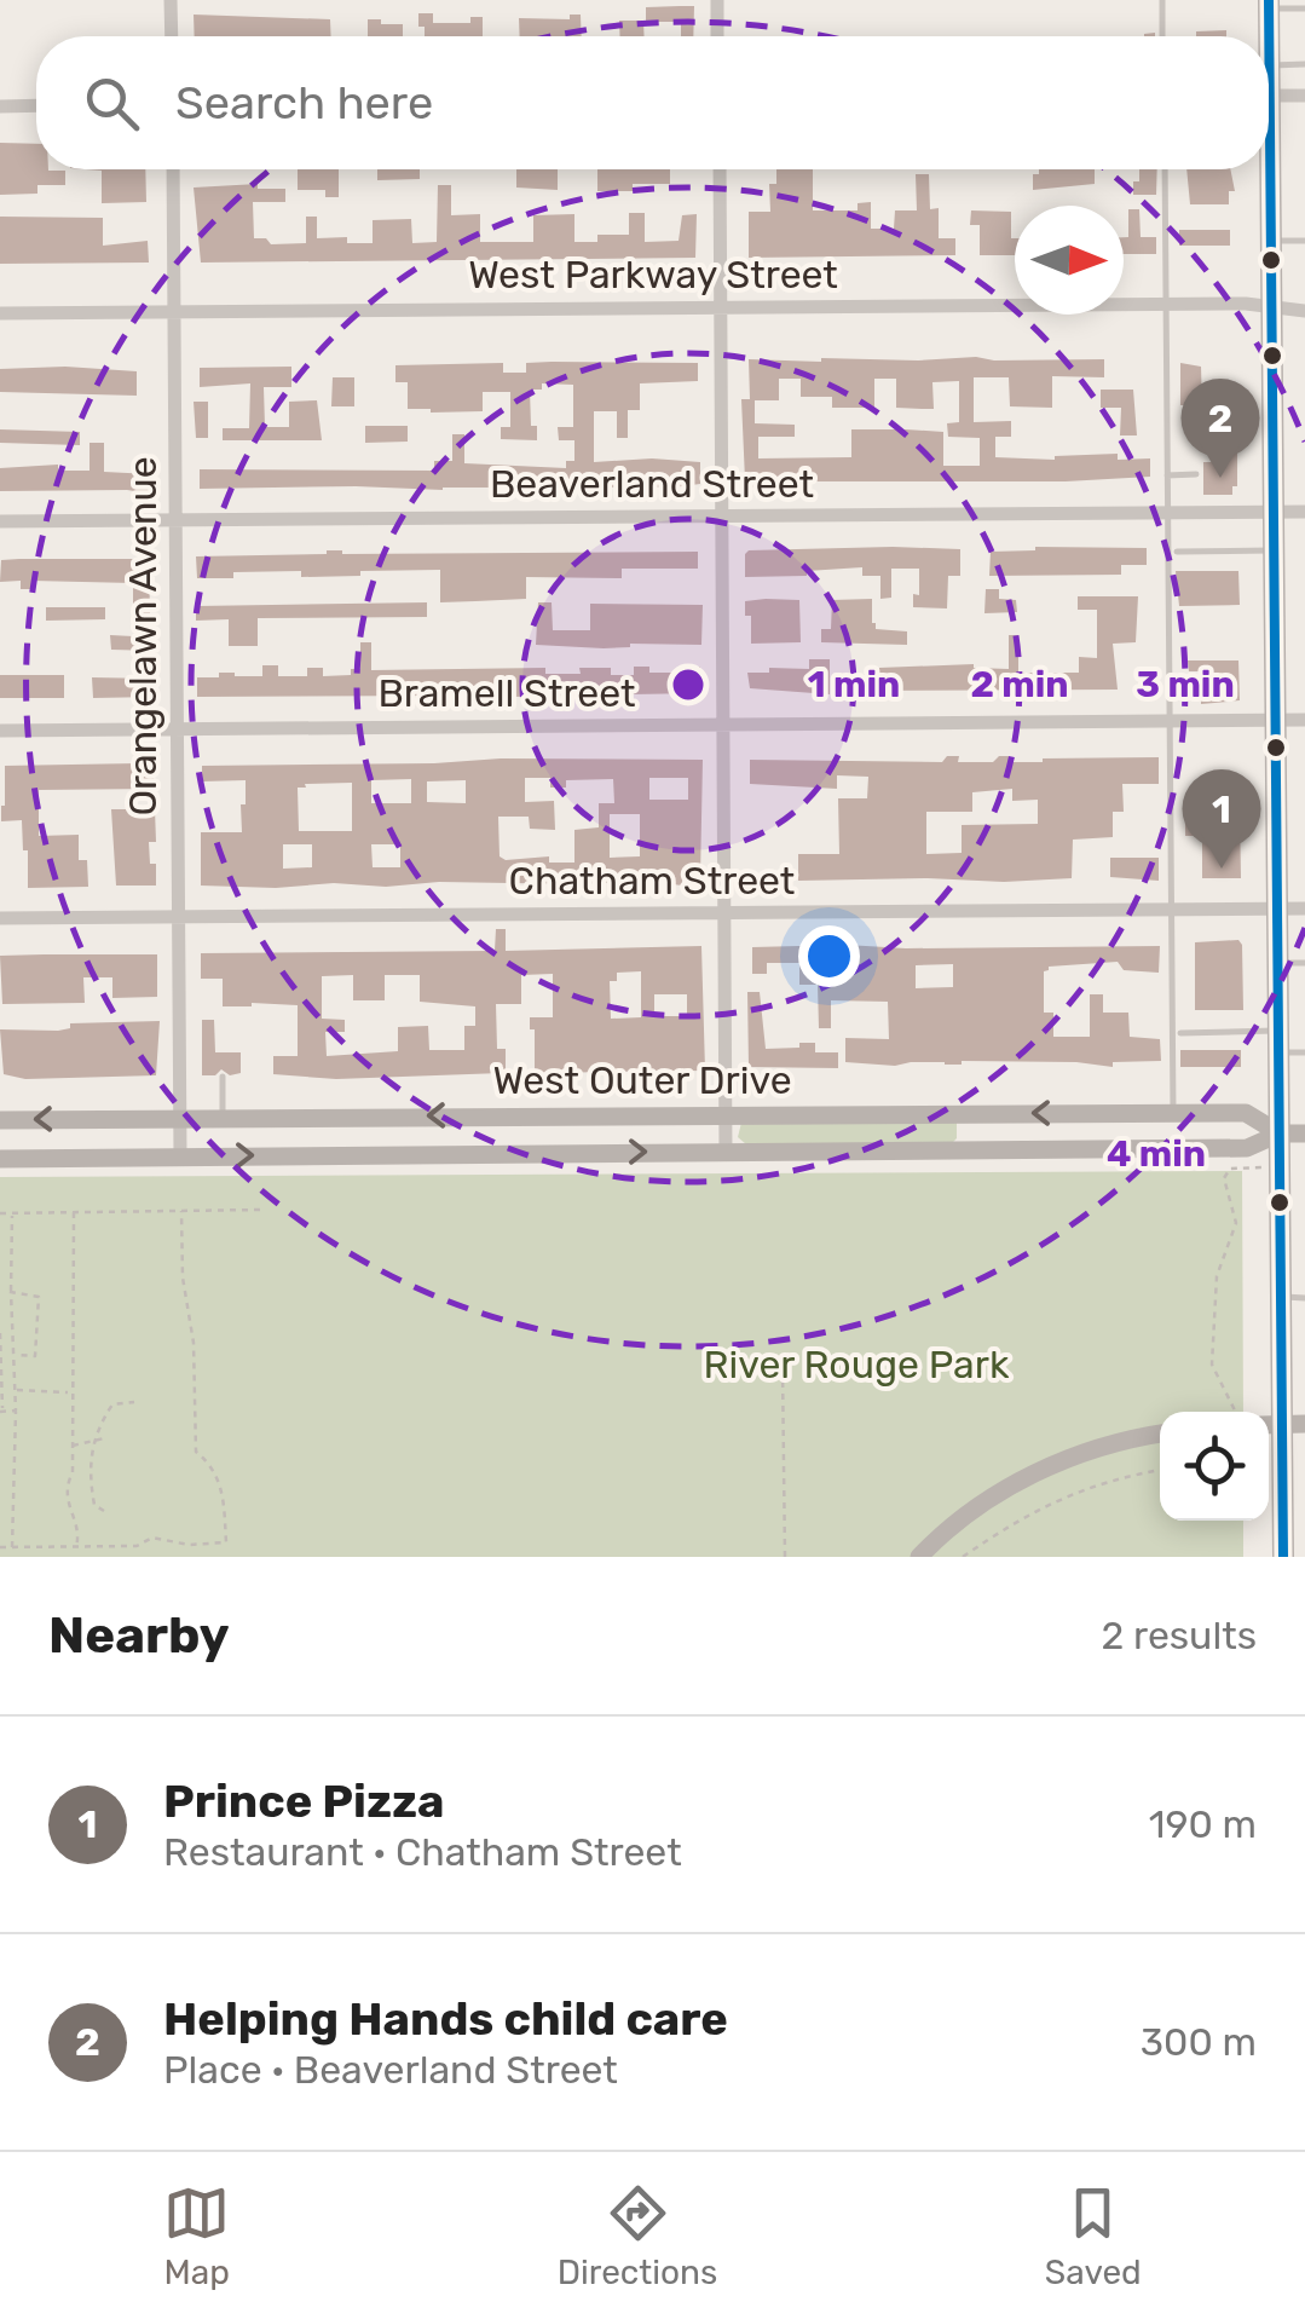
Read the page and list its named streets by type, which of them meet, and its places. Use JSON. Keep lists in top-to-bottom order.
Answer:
{
  "streets": {
    "main road": ["West Outer Drive"],
    "street": [
      "West Parkway Street",
      "Beaverland Street",
      "Orangelawn Avenue",
      "Bramell Street",
      "Chatham Street"
    ]
  },
  "crossings": [
    ["West Parkway Street", "Orangelawn Avenue"],
    ["Beaverland Street", "Orangelawn Avenue"],
    ["Orangelawn Avenue", "Bramell Street"],
    ["Orangelawn Avenue", "Chatham Street"],
    ["Orangelawn Avenue", "West Outer Drive"]
  ],
  "parks": ["River Rouge Park"],
  "north": "right",
  "page": {
    "search": "Search here",
    "pins": ["2", "1"],
    "heading": ["Nearby", "2 results"],
    "list": [
      {
        "mark": "1",
        "name": "Prince Pizza",
        "note": "Restaurant · Chatham Street",
        "value": "190 m"
      },
      {
        "mark": "2",
        "name": "Helping Hands child care",
        "note": "Place · Beaverland Street",
        "value": "300 m"
      }
    ],
    "nav": ["Map", "Directions", "Saved"]
  },
  "rings": [
    "1 min",
    "2 min",
    "3 min",
    "4 min"
  ]
}
